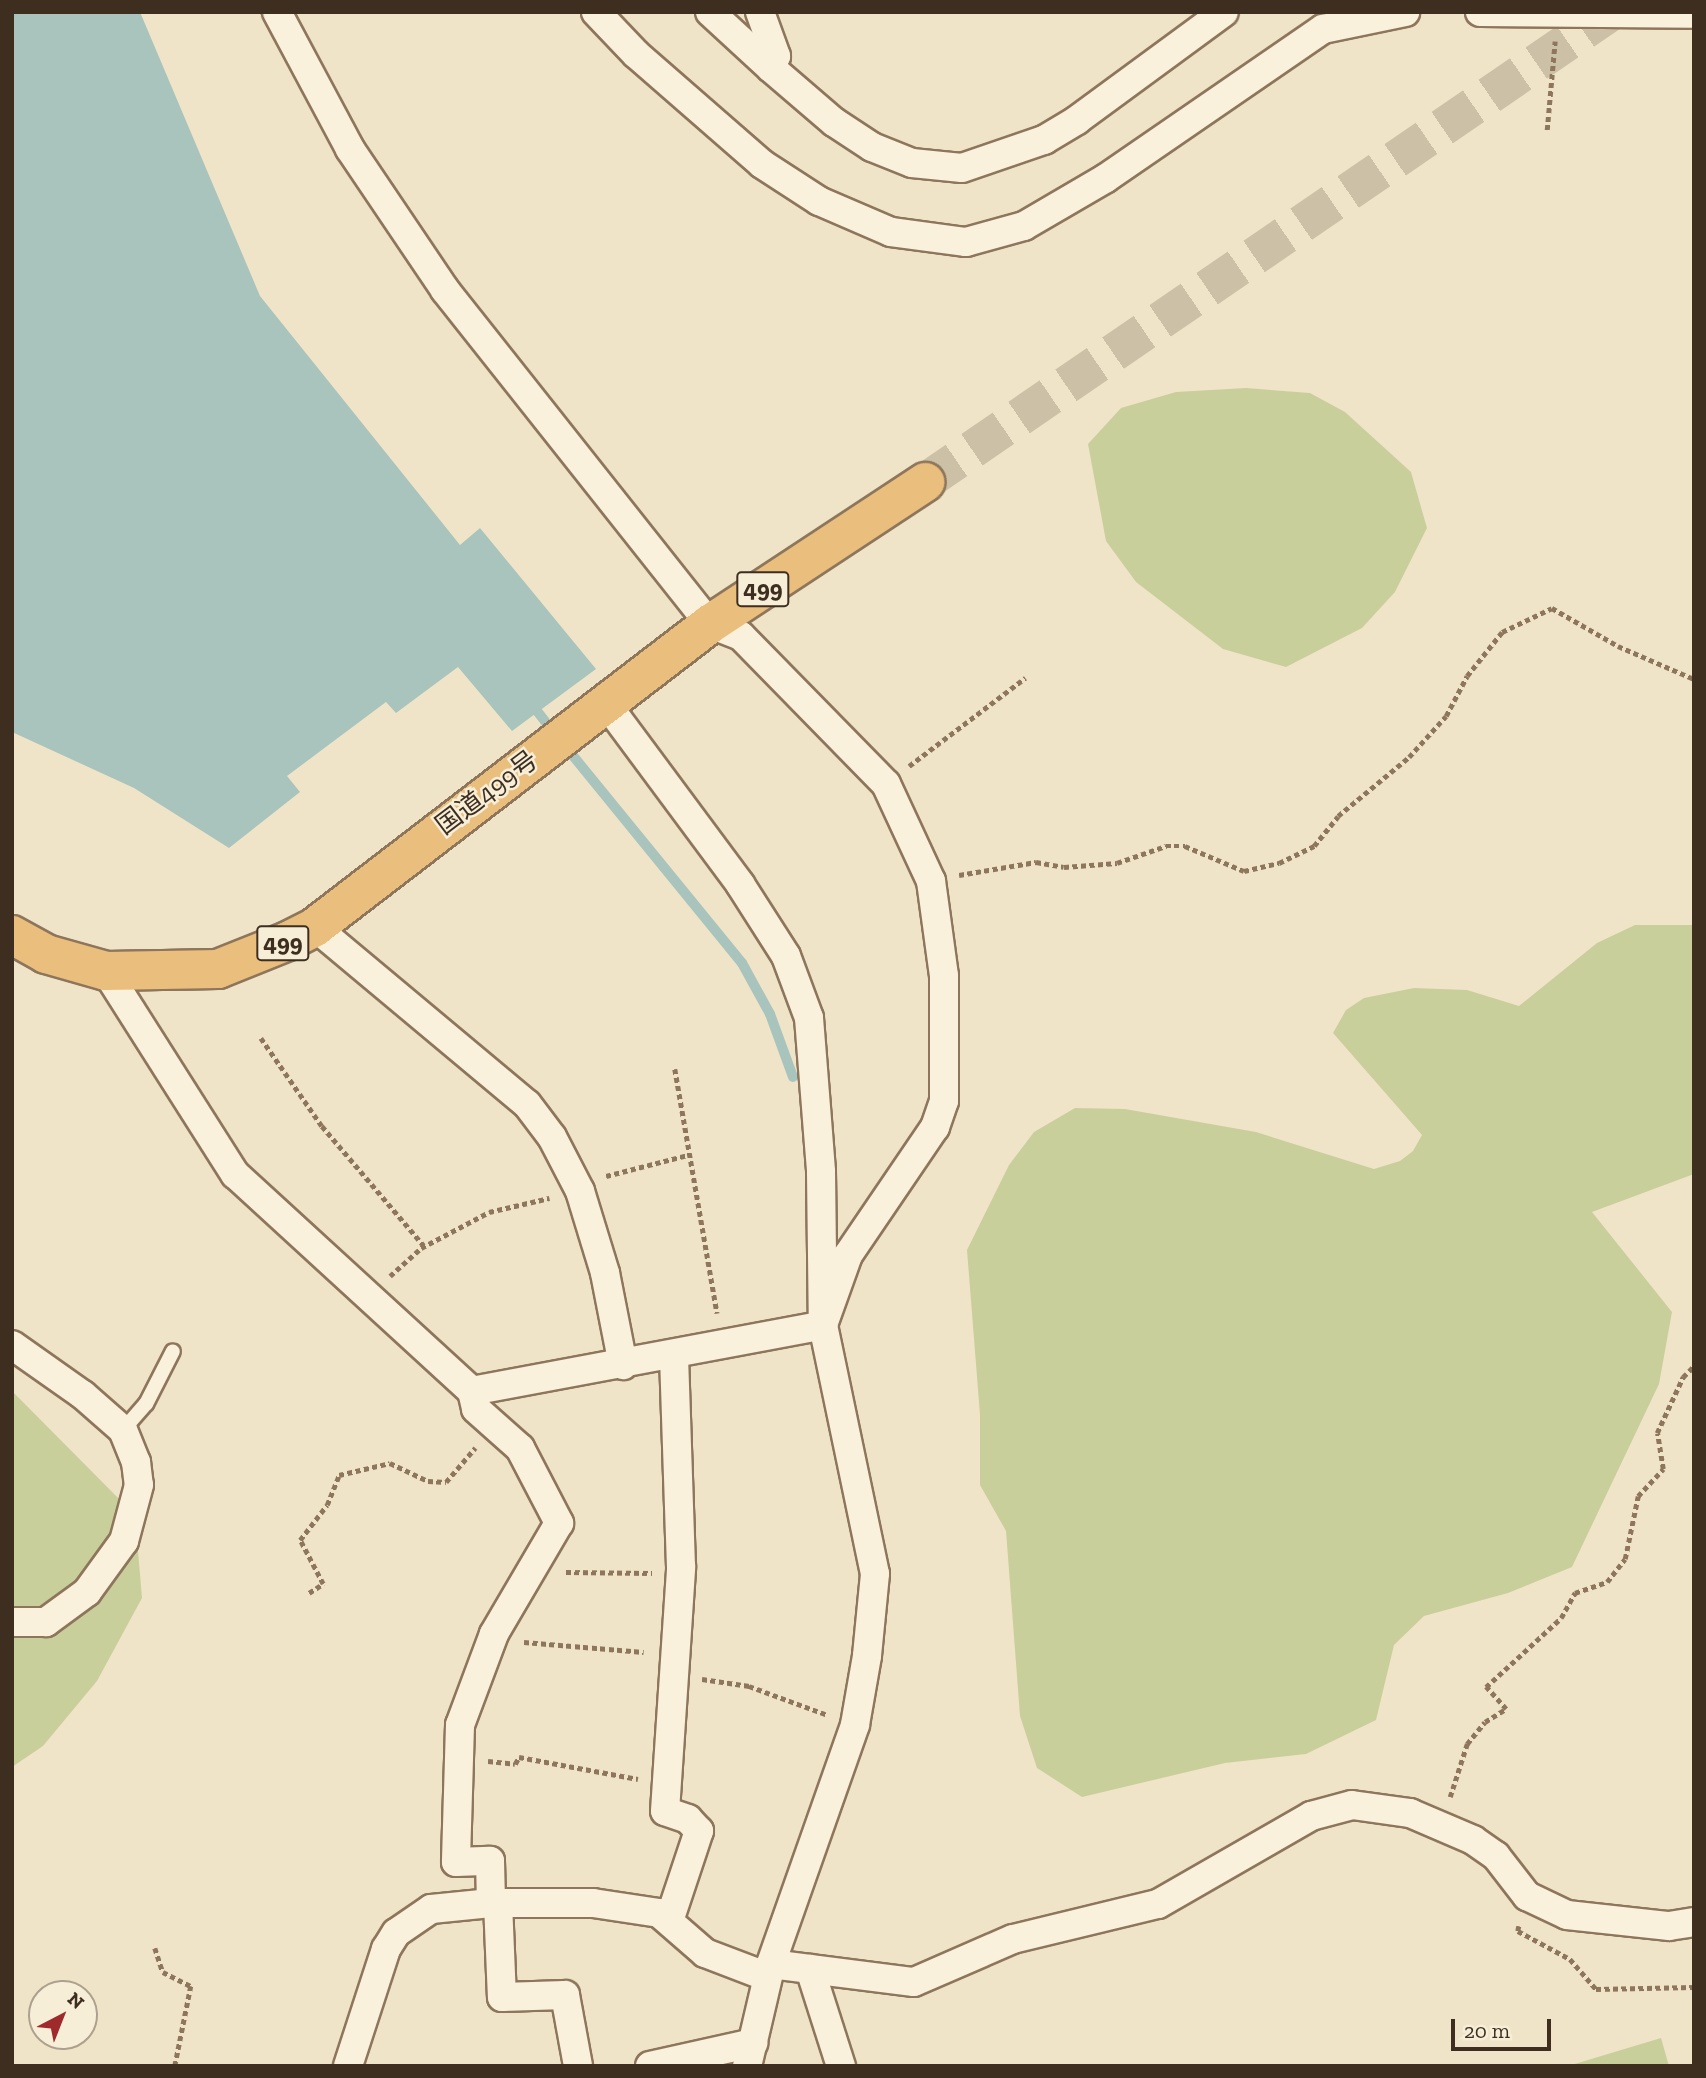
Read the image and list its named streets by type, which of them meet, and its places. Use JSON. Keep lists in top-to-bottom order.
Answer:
{
  "streets": {
    "highway": ["499", "国道499号"]
  },
  "scale_bar": "20 m",
  "north": "top right"
}
